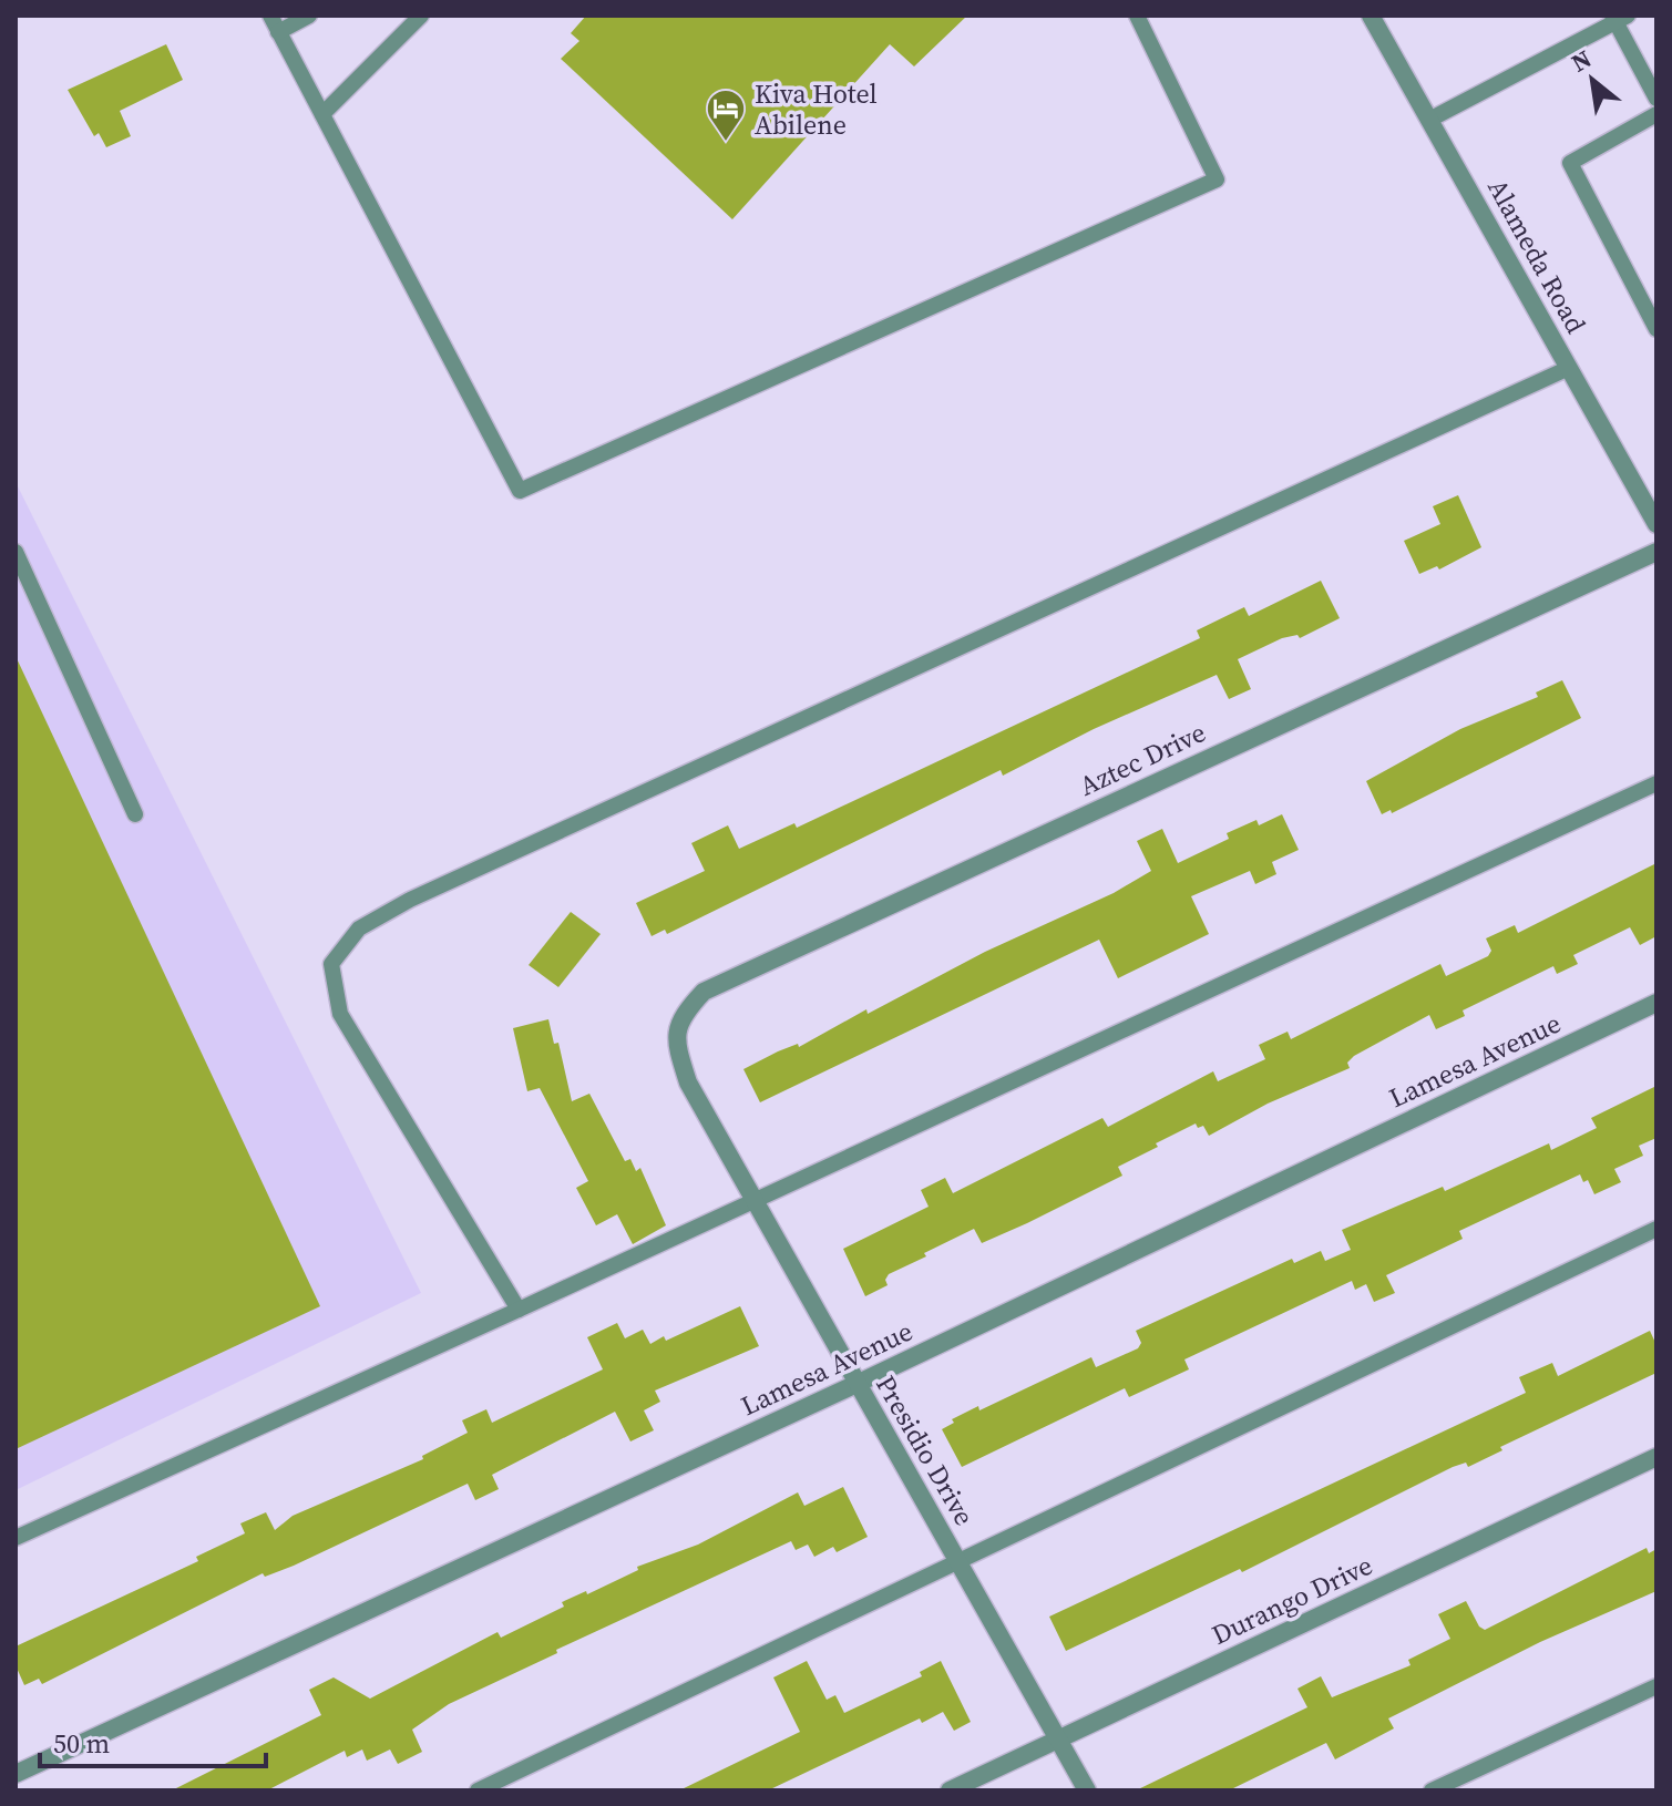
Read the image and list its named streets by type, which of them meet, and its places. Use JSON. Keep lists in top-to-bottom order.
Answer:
{
  "streets": {
    "street": [
      "Alameda Road",
      "Aztec Drive",
      "Lamesa Avenue",
      "Presidio Drive",
      "Durango Drive"
    ]
  },
  "crossings": [
    ["Aztec Drive", "Presidio Drive"],
    ["Lamesa Avenue", "Presidio Drive"],
    ["Presidio Drive", "Durango Drive"]
  ],
  "places": {
    "hotel": ["Kiva Hotel Abilene"]
  },
  "scale_bar": "50 m",
  "north": "top left"
}
